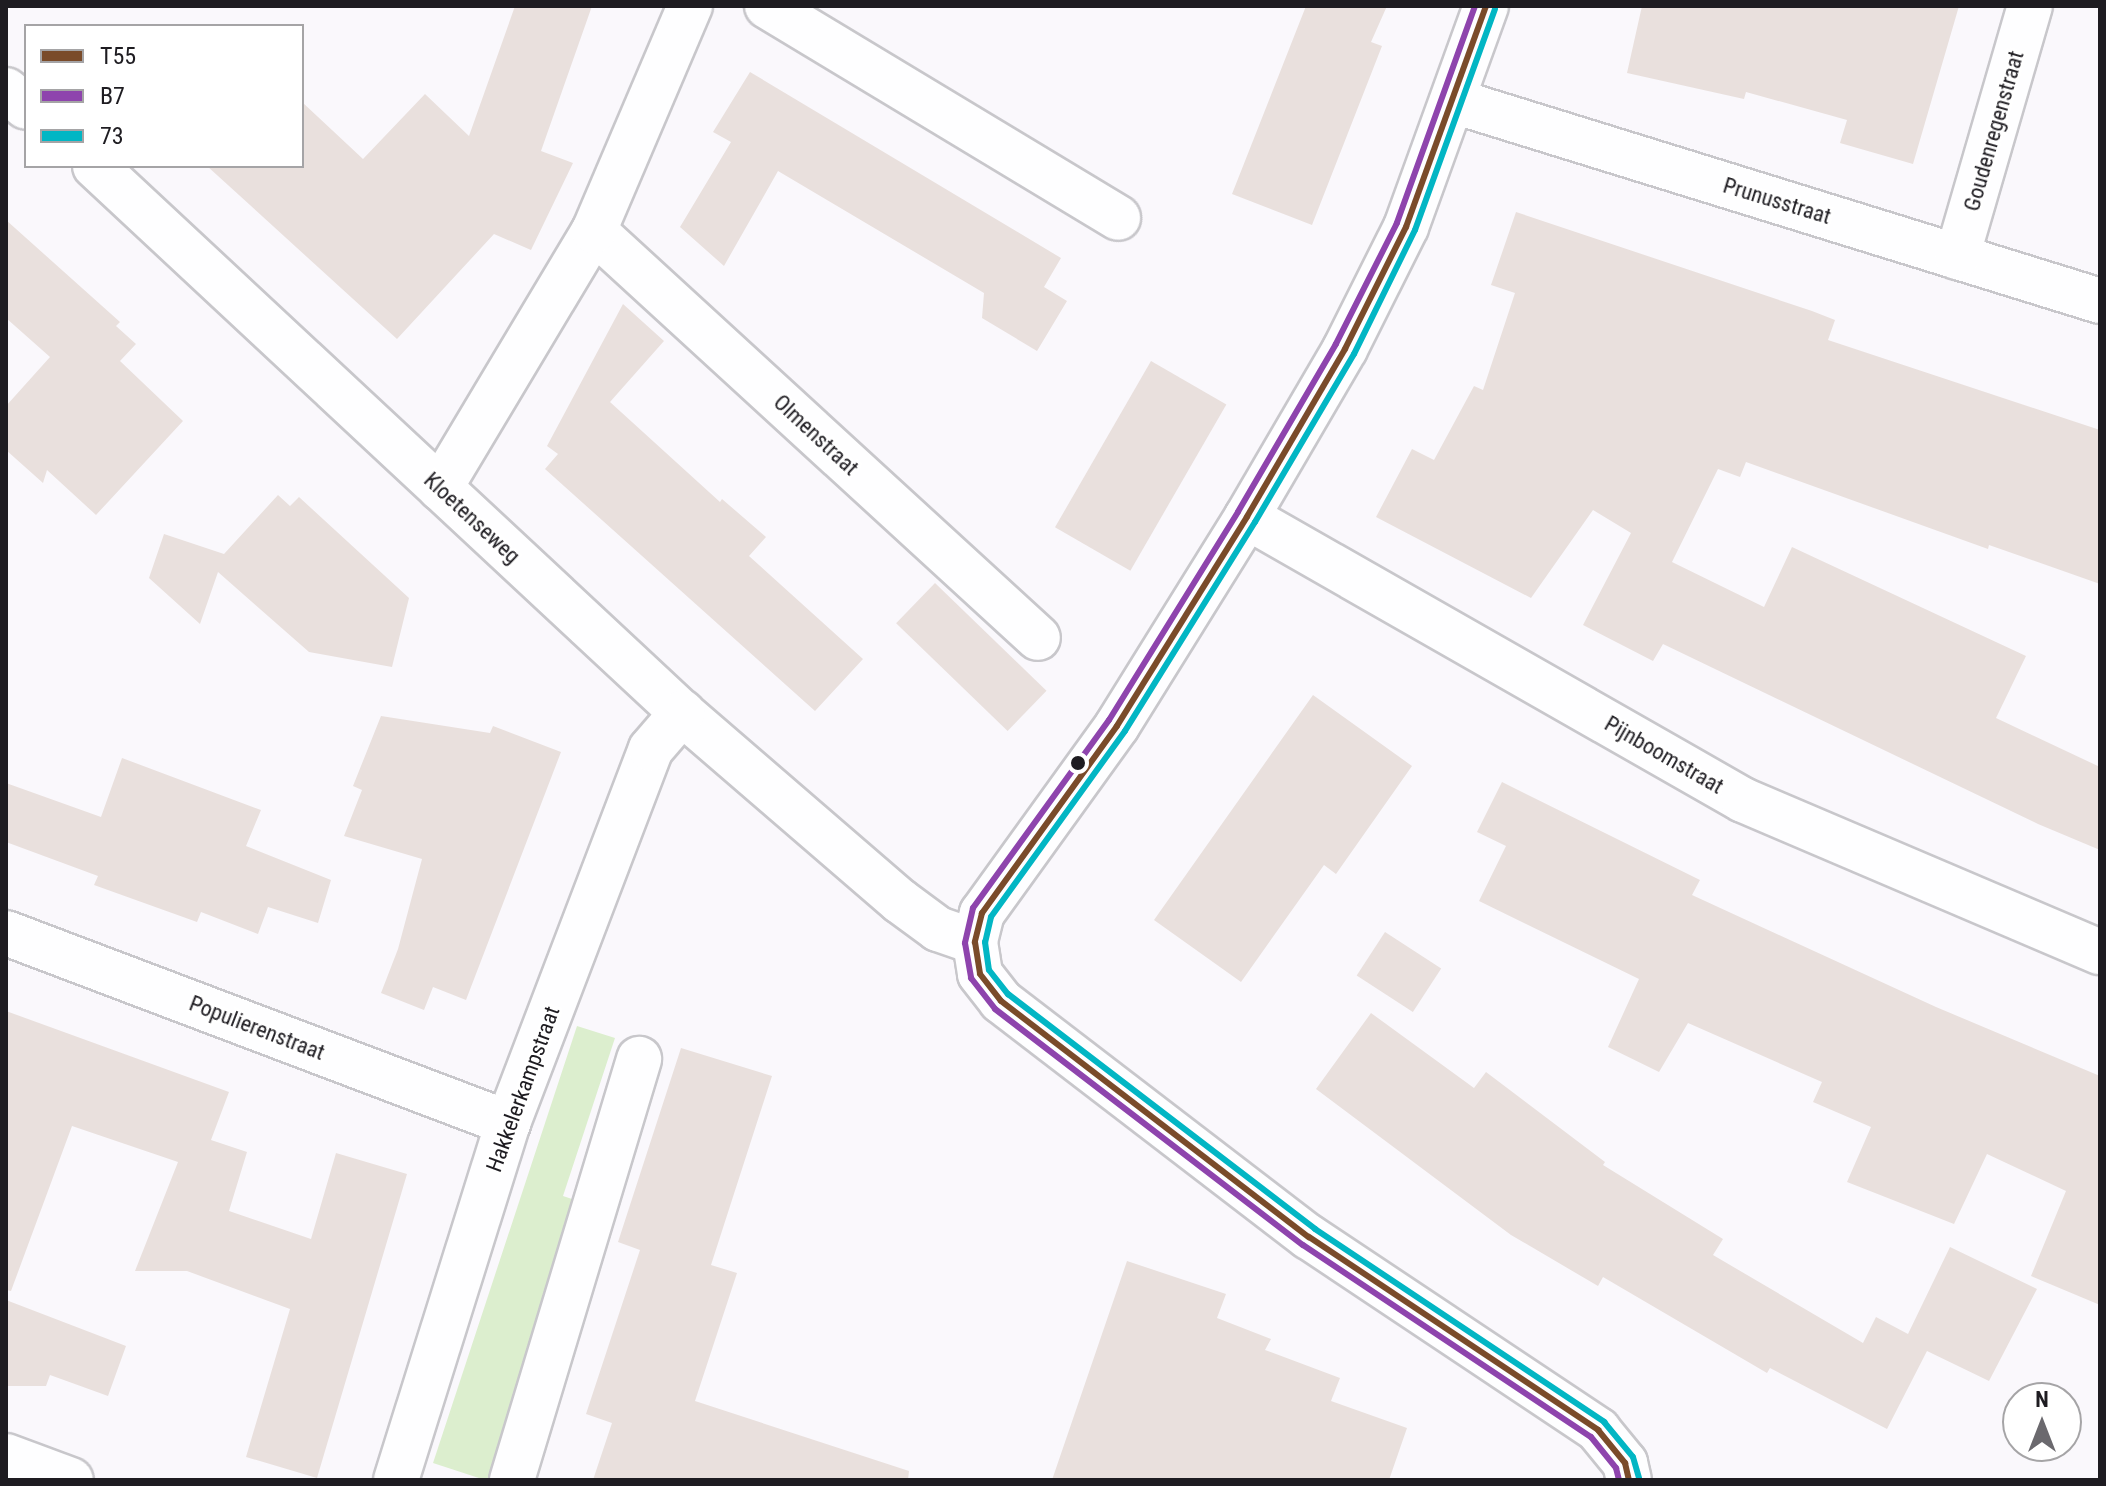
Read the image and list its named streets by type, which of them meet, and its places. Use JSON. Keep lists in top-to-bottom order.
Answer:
{
  "streets": {
    "street": [
      "Goudenregenstraat",
      "Prunusstraat",
      "Olmenstraat",
      "Kloetenseweg",
      "Pijnboomstraat",
      "Populierenstraat",
      "Hakkelerkampstraat"
    ]
  },
  "crossings": [
    ["Goudenregenstraat", "Prunusstraat"],
    ["Kloetenseweg", "Hakkelerkampstraat"],
    ["Populierenstraat", "Hakkelerkampstraat"]
  ],
  "lines": ["transit line T55", "transit line B7", "transit line 73"],
  "legend": ["T55", "B7", "73"],
  "north": "top"
}
